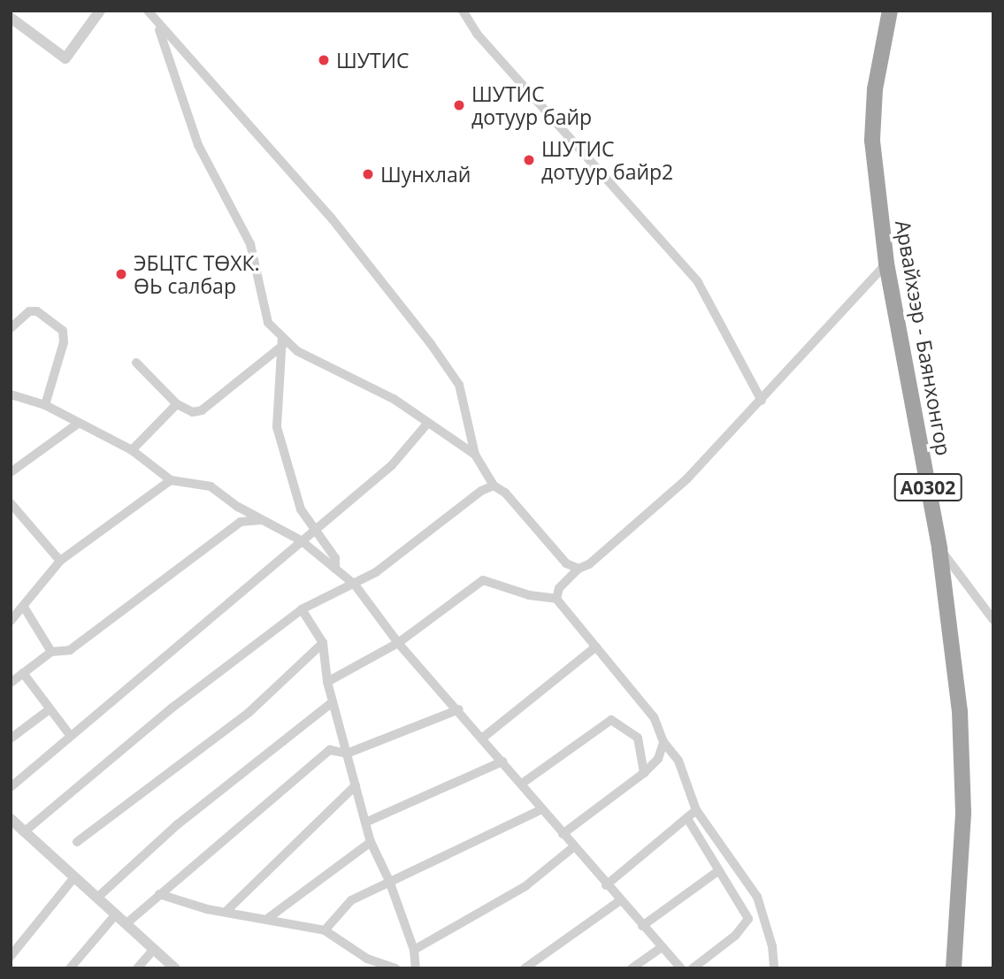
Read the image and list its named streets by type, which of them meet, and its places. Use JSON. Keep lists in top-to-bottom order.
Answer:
{
  "streets": {
    "highway": ["Арвайхээр - Баянхонгор", "A0302"]
  },
  "places": [
    "ШУТИС",
    "ШУТИС дотуур байр",
    "ШУТИС дотуур байр2",
    "Шунхлай",
    "ЭБЦТС ТӨХК. ӨЬ салбар"
  ]
}
